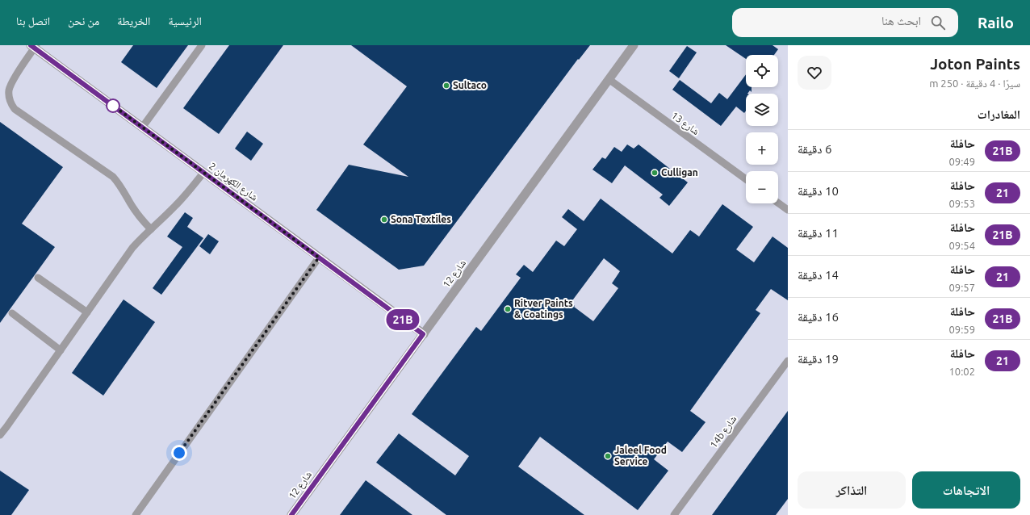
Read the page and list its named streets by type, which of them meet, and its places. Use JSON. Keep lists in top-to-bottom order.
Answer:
{
  "streets": {
    "street": ["شارع الكهرمان 2", "شارع 12"],
    "lane": ["شارع 13", "14b شارع"]
  },
  "crossings": [
    ["شارع 13", "شارع 12"],
    ["شارع الكهرمان 2", "شارع 12"]
  ],
  "places": [
    "Sultaco",
    "Culligan",
    "Sona Textiles",
    "Ritver Paints & Coatings",
    "Jaleel Food Service"
  ],
  "lines": ["bus line 21B"],
  "page": {
    "header": "Railo",
    "search": "ابحث هنا",
    "nav": [
      "الرئيسية",
      "الخريطة",
      "من نحن",
      "اتصل بنا"
    ],
    "heading": [
      ["Joton Paints", "سيرًا · 4 دقيقة · 250 m"],
      "المغادرات"
    ],
    "on_map": "21B",
    "map_buttons": ["+", "−"],
    "list": [
      {
        "mark": "21B",
        "name": "حافلة",
        "note": "09:49",
        "value": "6 دقيقة"
      },
      {
        "mark": "21",
        "name": "حافلة",
        "note": "09:53",
        "value": "10 دقيقة"
      },
      {
        "mark": "21B",
        "name": "حافلة",
        "note": "09:54",
        "value": "11 دقيقة"
      },
      {
        "mark": "21",
        "name": "حافلة",
        "note": "09:57",
        "value": "14 دقيقة"
      },
      {
        "mark": "21B",
        "name": "حافلة",
        "note": "09:59",
        "value": "16 دقيقة"
      },
      {
        "mark": "21",
        "name": "حافلة",
        "note": "10:02",
        "value": "19 دقيقة"
      }
    ],
    "buttons": ["الاتجاهات", "التذاكر"]
  }
}
